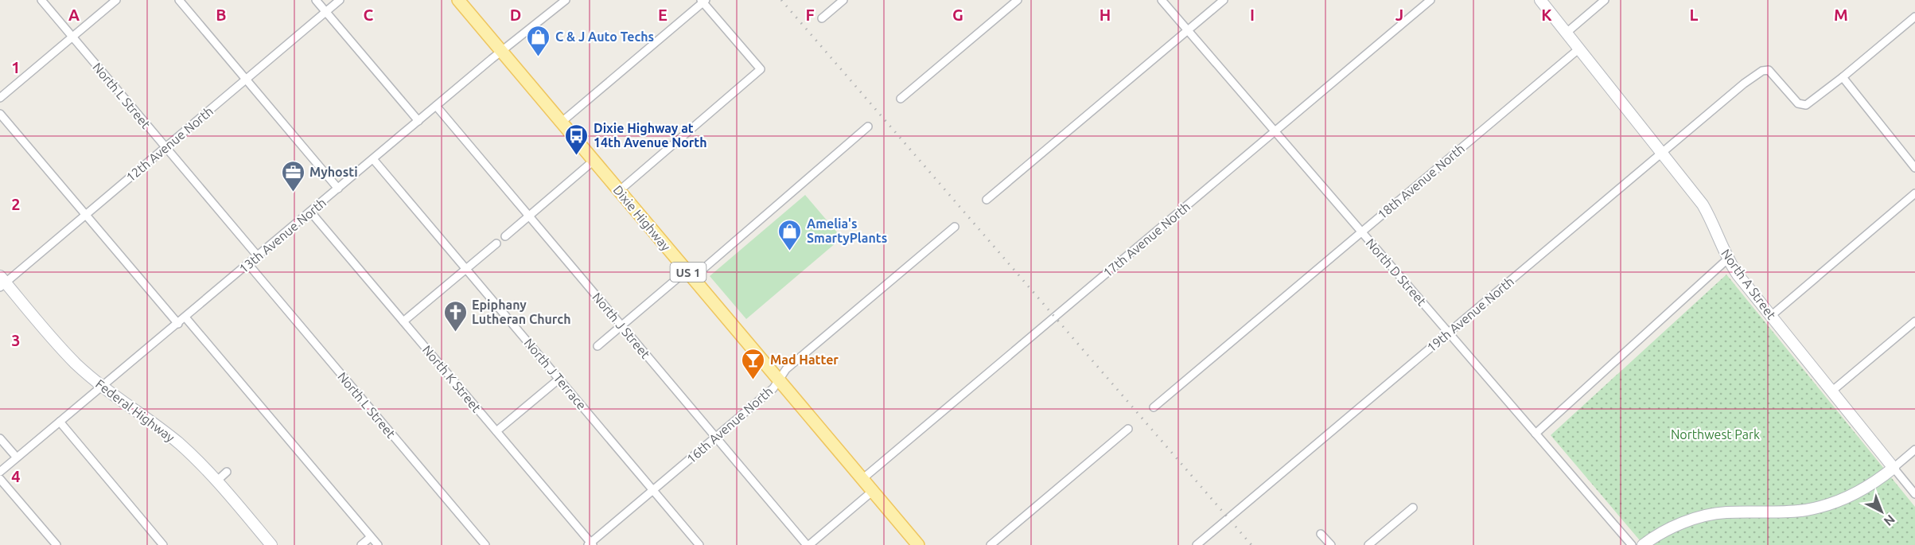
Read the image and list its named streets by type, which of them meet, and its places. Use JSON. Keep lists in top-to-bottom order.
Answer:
{
  "streets": {
    "main road": ["Dixie Highway", "US 1"],
    "street": [
      "North L Street",
      "12th Avenue North",
      "18th Avenue North",
      "13th Avenue North",
      "17th Avenue North",
      "North D Street",
      "North A Street",
      "19th Avenue North",
      "North J Street",
      "North J Terrace",
      "North K Street",
      "Federal Highway",
      "16th Avenue North"
    ]
  },
  "crossings": [
    ["North L Street", "12th Avenue North"],
    ["North L Street", "13th Avenue North"],
    ["12th Avenue North", "Federal Highway"],
    ["18th Avenue North", "North D Street"],
    ["18th Avenue North", "North A Street"],
    ["Dixie Highway", "13th Avenue North"],
    ["Dixie Highway", "17th Avenue North"],
    ["Dixie Highway", "16th Avenue North"],
    ["13th Avenue North", "North J Street"],
    ["13th Avenue North", "North J Terrace"],
    ["13th Avenue North", "North K Street"],
    ["13th Avenue North", "Federal Highway"],
    ["17th Avenue North", "North D Street"],
    ["North D Street", "19th Avenue North"],
    ["North A Street", "19th Avenue North"],
    ["North J Street", "16th Avenue North"],
    ["North J Terrace", "16th Avenue North"],
    ["North K Street", "16th Avenue North"]
  ],
  "parks": ["Northwest Park"],
  "places": {
    "shop": ["C & J Auto Techs", "Amelia's SmartyPlants"],
    "bus stop": ["Dixie Highway at 14th Avenue North"],
    "office": ["Myhosti"],
    "church": ["Epiphany Lutheran Church"],
    "bar": ["Mad Hatter"]
  },
  "north": "bottom right",
  "grid": {
    "columns": [
      "A",
      "B",
      "C",
      "D",
      "E",
      "F",
      "G",
      "H",
      "I",
      "J",
      "K",
      "L",
      "M"
    ],
    "rows": [
      "1",
      "2",
      "3",
      "4"
    ]
  }
}
